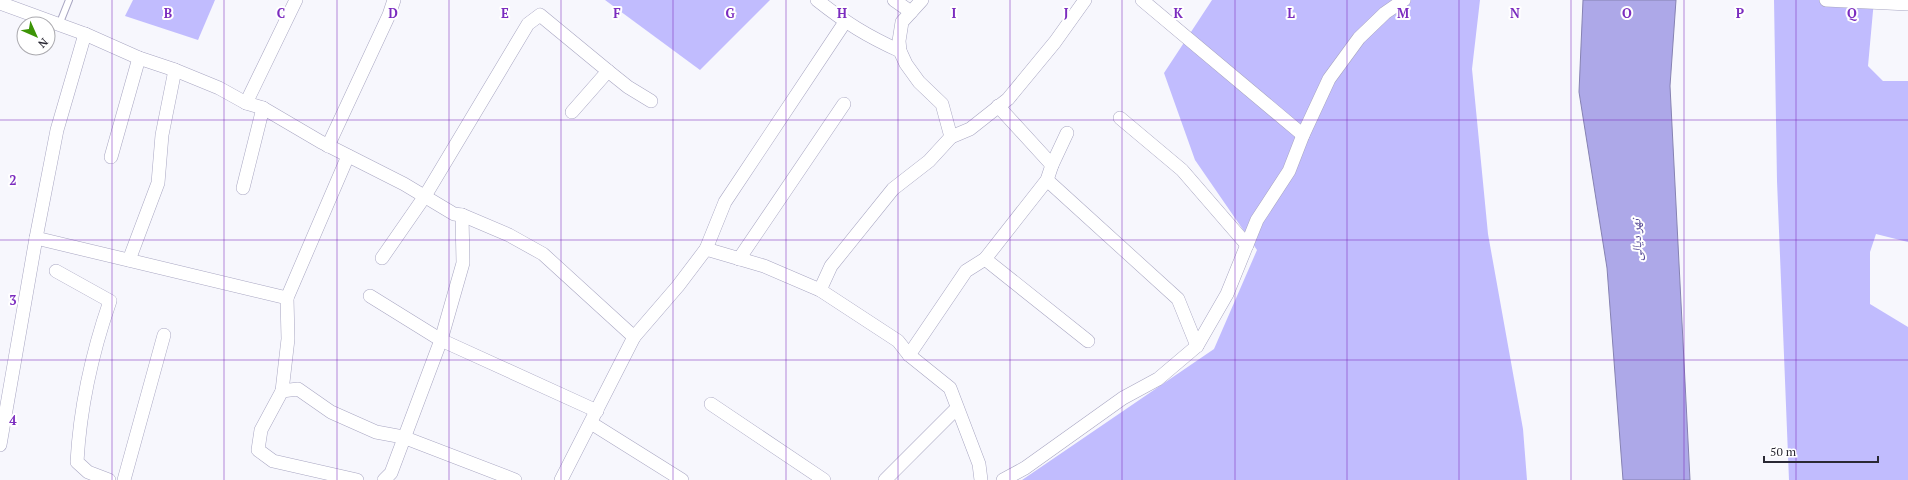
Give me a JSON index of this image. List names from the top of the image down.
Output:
{
  "water": ["نهر ديالى"],
  "scale_bar": "50 m",
  "north": "bottom right",
  "grid": {
    "columns": [
      "B",
      "C",
      "D",
      "E",
      "F",
      "G",
      "H",
      "I",
      "J",
      "K",
      "L",
      "M",
      "N",
      "O",
      "P",
      "Q"
    ],
    "rows": ["2", "3", "4"]
  }
}
